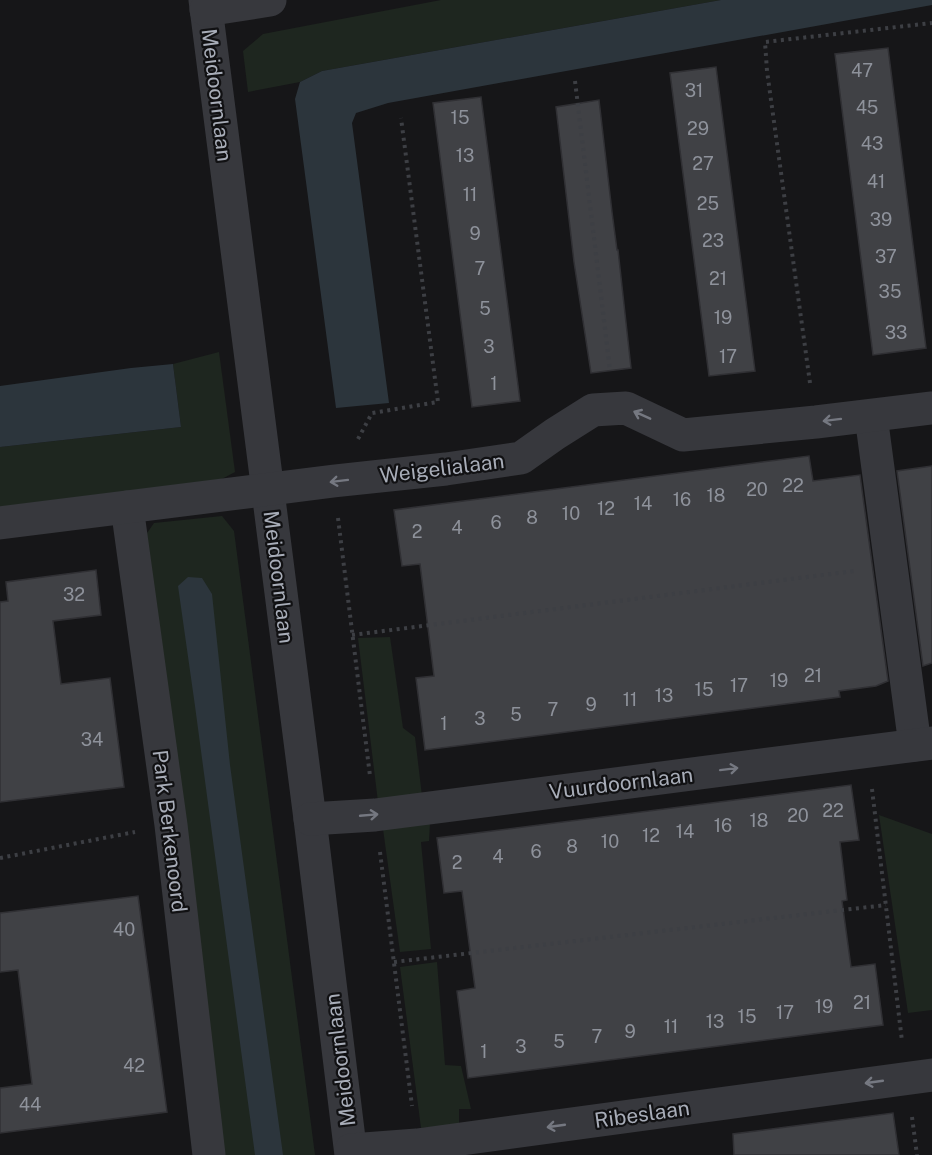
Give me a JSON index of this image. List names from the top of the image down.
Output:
{
  "streets": {
    "street": [
      "Meidoornlaan",
      "Weigelialaan",
      "Vuurdoornlaan",
      "Park Berkenoord",
      "Ribeslaan"
    ]
  },
  "crossings": [
    ["Meidoornlaan", "Weigelialaan"],
    ["Meidoornlaan", "Vuurdoornlaan"],
    ["Meidoornlaan", "Ribeslaan"]
  ],
  "one_way": ["Weigelialaan", "Vuurdoornlaan", "Ribeslaan"],
  "house_numbers": [
    "47",
    "31",
    "45",
    "15",
    "29",
    "43",
    "13",
    "27",
    "41",
    "11",
    "25",
    "39",
    "9",
    "23",
    "37",
    "7",
    "21",
    "35",
    "5",
    "19",
    "33",
    "3",
    "17",
    "1",
    "22",
    "20",
    "18",
    "16",
    "14",
    "12",
    "10",
    "8",
    "6",
    "4",
    "2",
    "32",
    "21",
    "19",
    "17",
    "15",
    "13",
    "11",
    "9",
    "7",
    "5",
    "3",
    "1",
    "34",
    "22",
    "20",
    "18",
    "16",
    "14",
    "12",
    "10",
    "8",
    "6",
    "4",
    "2",
    "40",
    "21",
    "19",
    "17",
    "15",
    "13",
    "11",
    "9",
    "7",
    "5",
    "3",
    "1",
    "42",
    "44"
  ]
}
